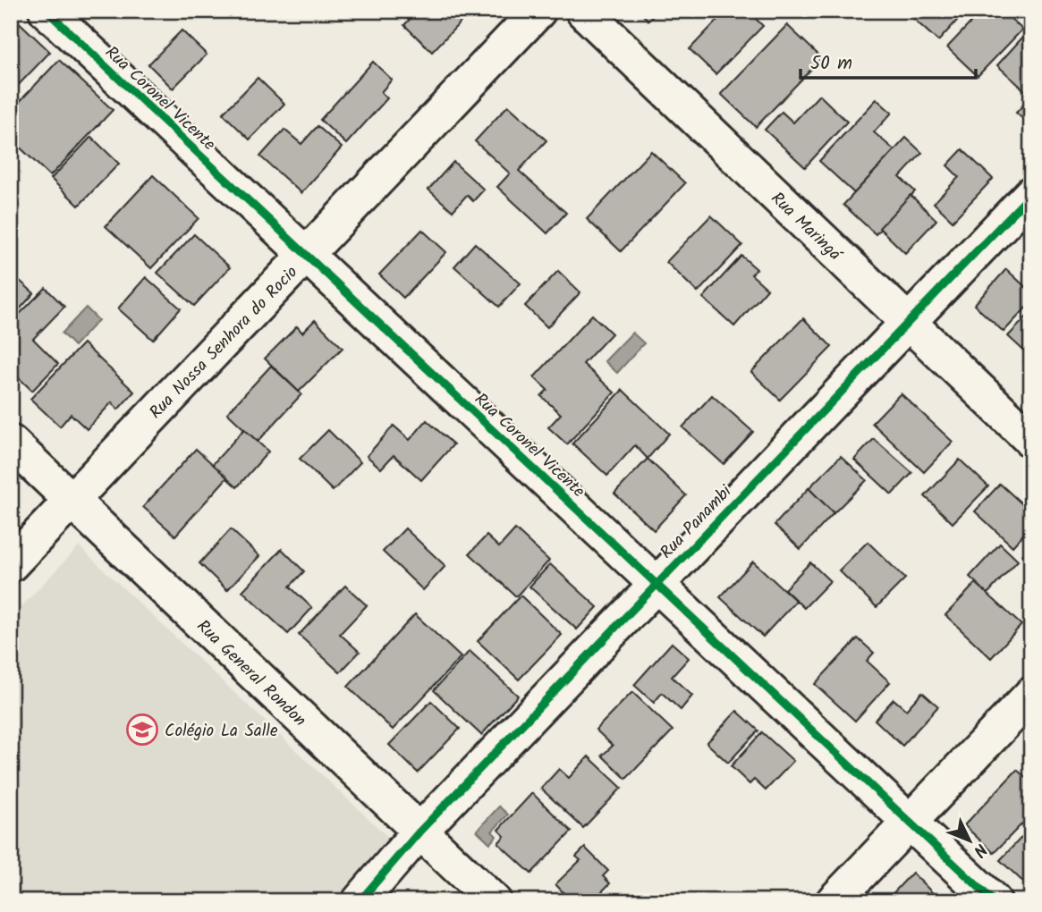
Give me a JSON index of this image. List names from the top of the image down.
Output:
{
  "streets": {
    "street": [
      "Rua Coronel Vicente",
      "Rua Maringá",
      "Rua Nossa Senhora do Rocio",
      "Rua Panambi",
      "Rua General Rondon"
    ]
  },
  "crossings": [
    ["Rua Coronel Vicente", "Rua Nossa Senhora do Rocio"],
    ["Rua Coronel Vicente", "Rua Panambi"],
    ["Rua Maringá", "Rua Panambi"],
    ["Rua Nossa Senhora do Rocio", "Rua General Rondon"],
    ["Rua Panambi", "Rua General Rondon"]
  ],
  "places": {
    "school or university": ["Colégio La Salle"]
  },
  "scale_bar": "50 m",
  "north": "bottom right"
}
